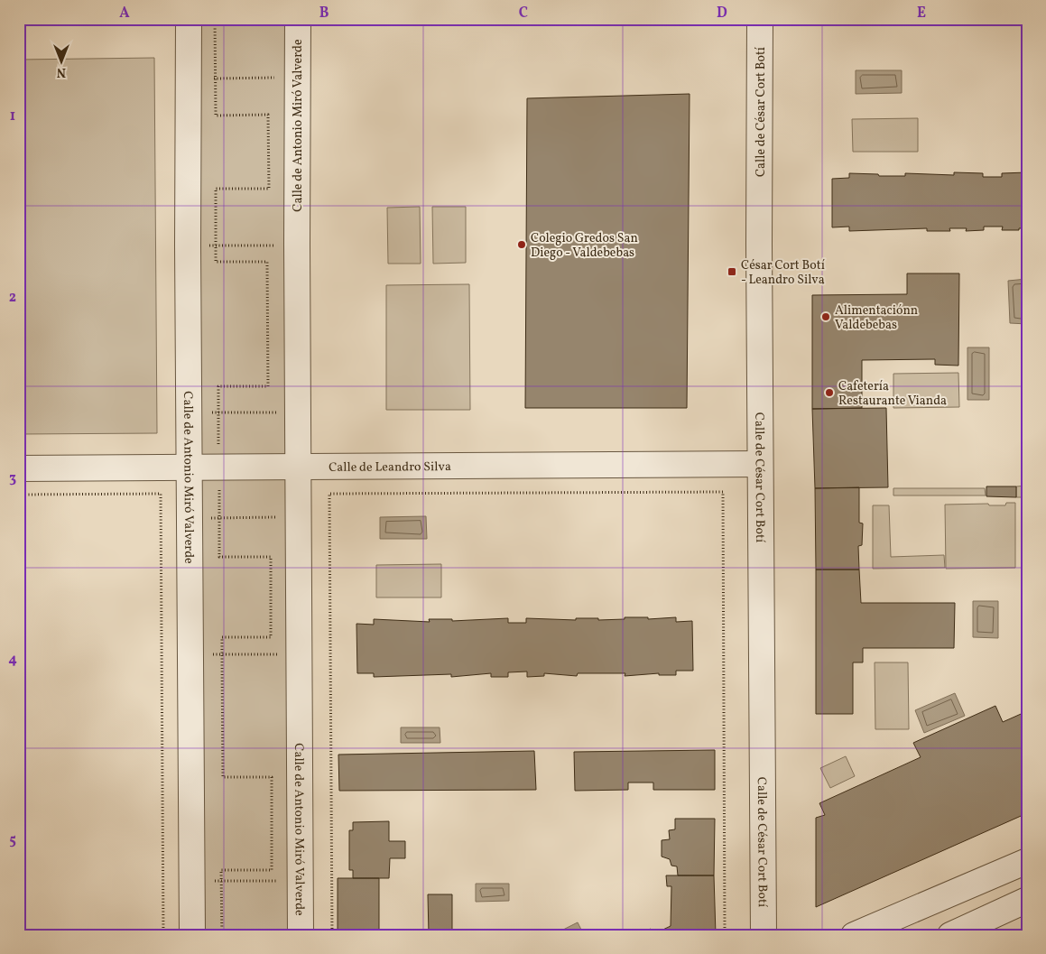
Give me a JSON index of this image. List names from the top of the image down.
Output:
{
  "streets": {
    "street": ["Calle de César Cort Botí", "Calle de Antonio Miró Valverde", "Calle de Leandro Silva"]
  },
  "crossings": [
    ["Calle de César Cort Botí", "Calle de Leandro Silva"],
    ["Calle de Antonio Miró Valverde", "Calle de Leandro Silva"]
  ],
  "places": {
    "other": ["Colegio Gredos San Diego - Valdebebas", "Alimentaciónn Valdebebas", "Cafetería Restaurante Vianda"],
    "transit": ["César Cort Botí - Leandro Silva"]
  },
  "north": "bottom",
  "grid": {
    "columns": [
      "A",
      "B",
      "C",
      "D",
      "E"
    ],
    "rows": [
      "1",
      "2",
      "3",
      "4",
      "5"
    ]
  }
}
